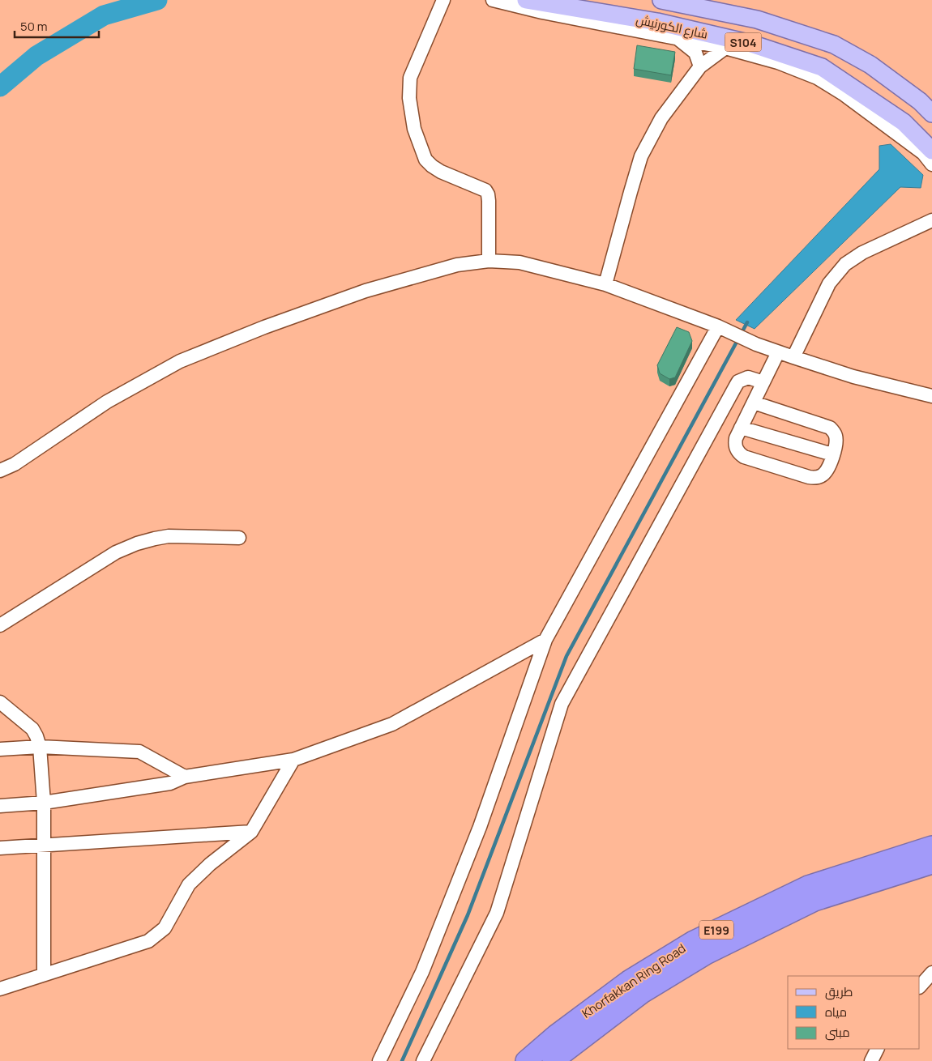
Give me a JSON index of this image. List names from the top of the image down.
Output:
{
  "streets": {
    "highway": ["E199", "Khorfakkan Ring Road"],
    "main road": ["شارع الكورنيش", "S104"]
  },
  "legend": ["طريق", "مياه", "مبنى"],
  "scale_bar": "50 m"
}
